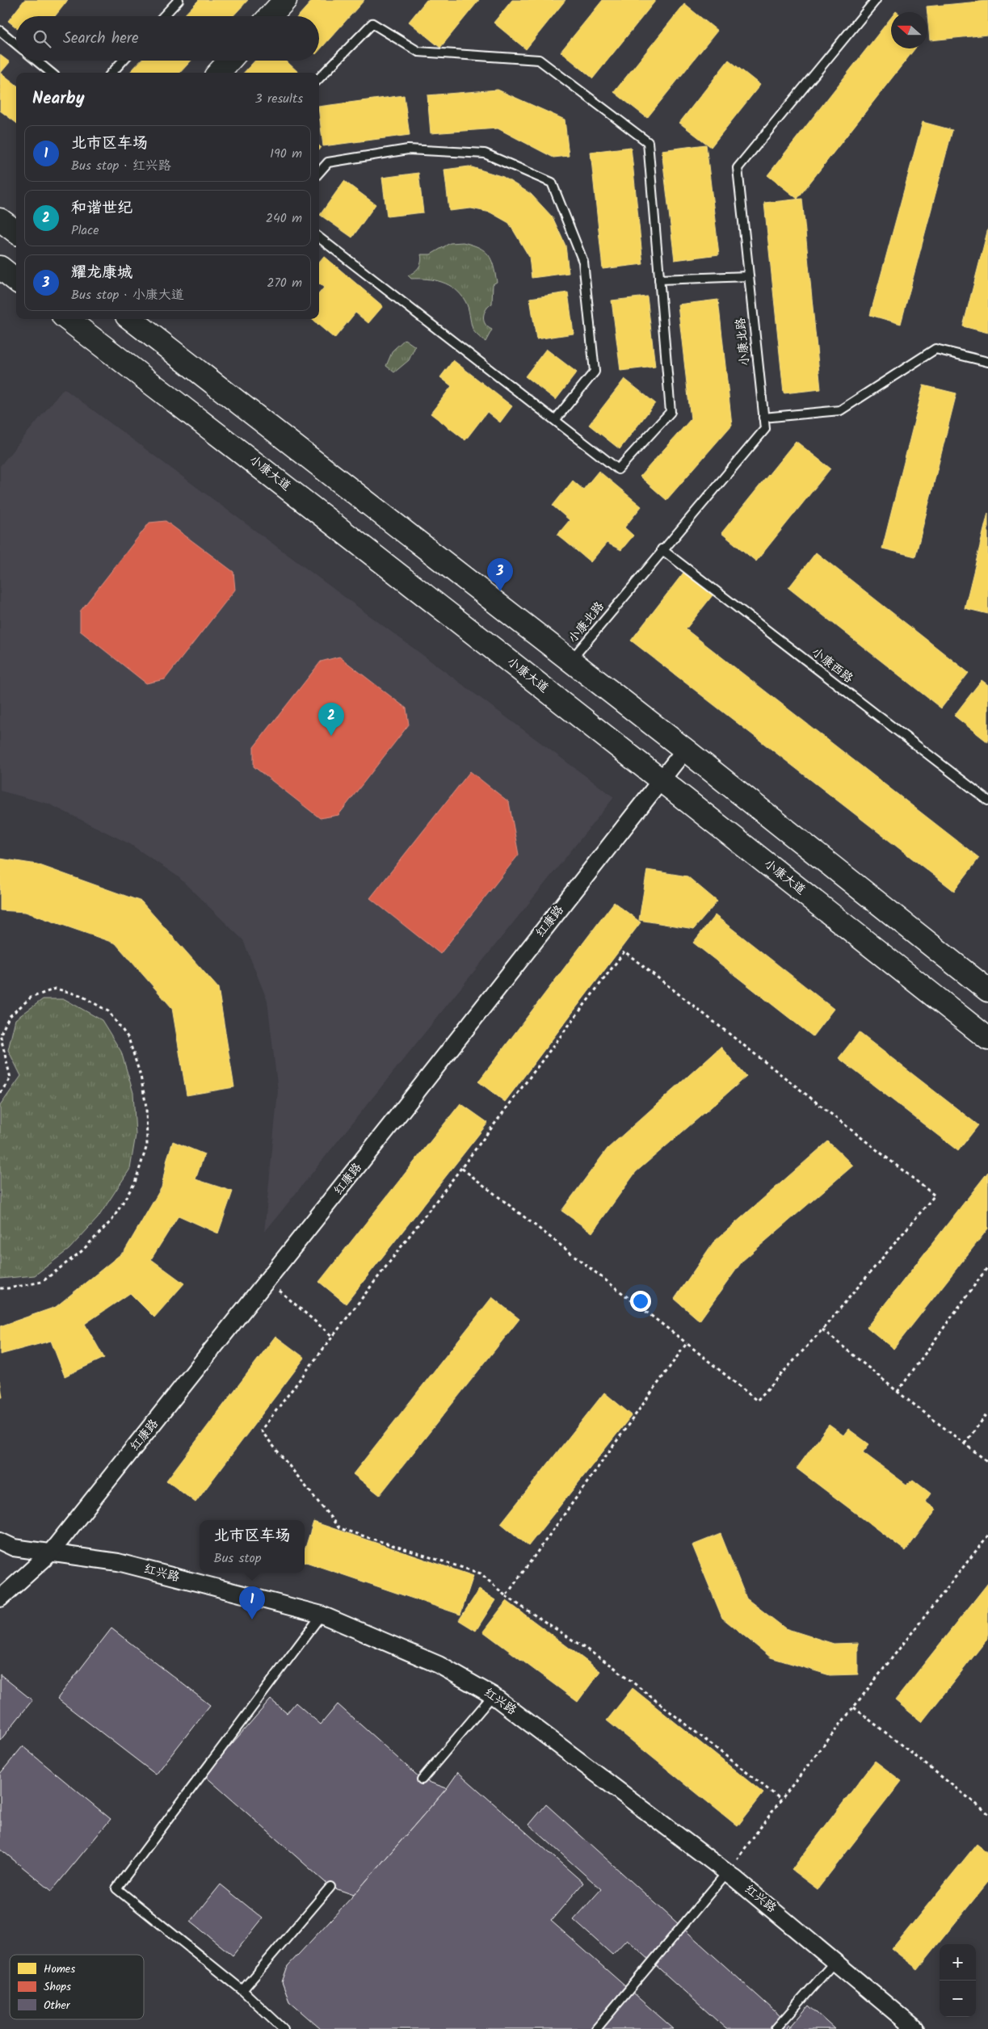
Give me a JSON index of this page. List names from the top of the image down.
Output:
{
  "streets": {
    "main road": ["小康大道"],
    "street": ["红康路", "红兴路"],
    "lane": ["小康北路", "小康西路"]
  },
  "crossings": [
    ["小康北路", "小康西路"],
    ["小康大道", "红康路"],
    ["红康路", "红兴路"]
  ],
  "legend": ["Homes", "Shops", "Other"],
  "north": "left",
  "page": {
    "search": "Search here",
    "heading": ["Nearby", "3 results"],
    "list": [
      {
        "mark": "1",
        "name": "北市区车场",
        "note": "Bus stop · 红兴路",
        "value": "190 m"
      },
      {
        "mark": "2",
        "name": "和谐世纪",
        "note": "Place",
        "value": "240 m"
      },
      {
        "mark": "3",
        "name": "耀龙康城",
        "note": "Bus stop · 小康大道",
        "value": "270 m"
      }
    ],
    "pins": ["3", "2", "1"],
    "popup": ["北市区车场", "Bus stop"],
    "map_buttons": ["+", "−"]
  }
}
